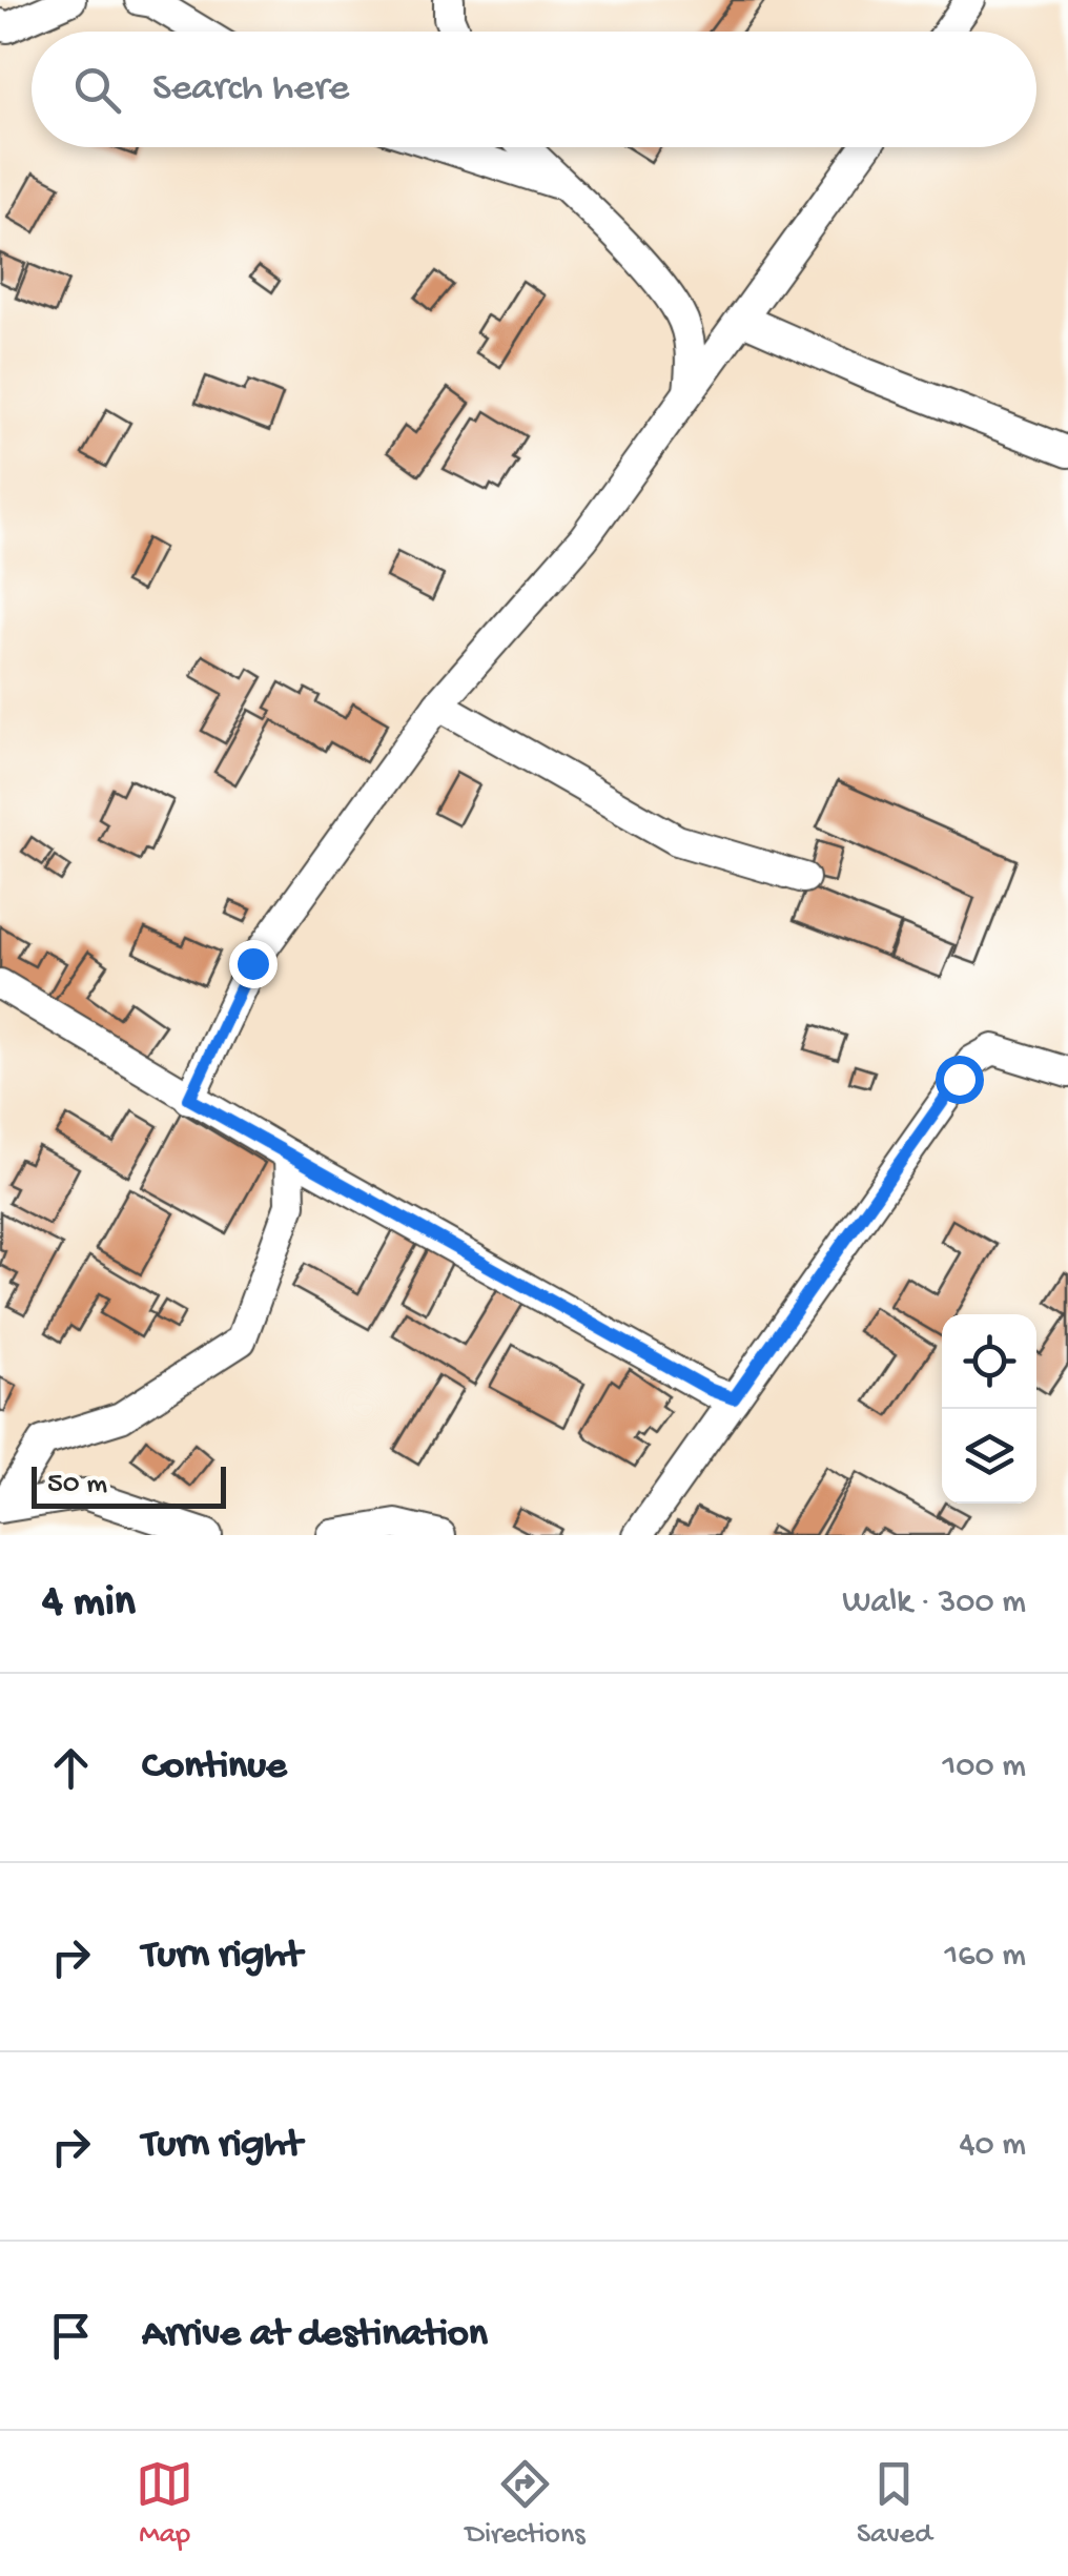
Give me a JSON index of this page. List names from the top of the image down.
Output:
{
  "scale_bar": "50 m",
  "page": {
    "search": "Search here",
    "scale": "50 m",
    "heading": ["4 min", "Walk · 300 m"],
    "list": [
      ["Continue", "100 m"],
      ["Turn right", "160 m"],
      ["Turn right", "40 m"],
      "Arrive at destination"
    ],
    "nav": ["Map", "Directions", "Saved"]
  }
}
